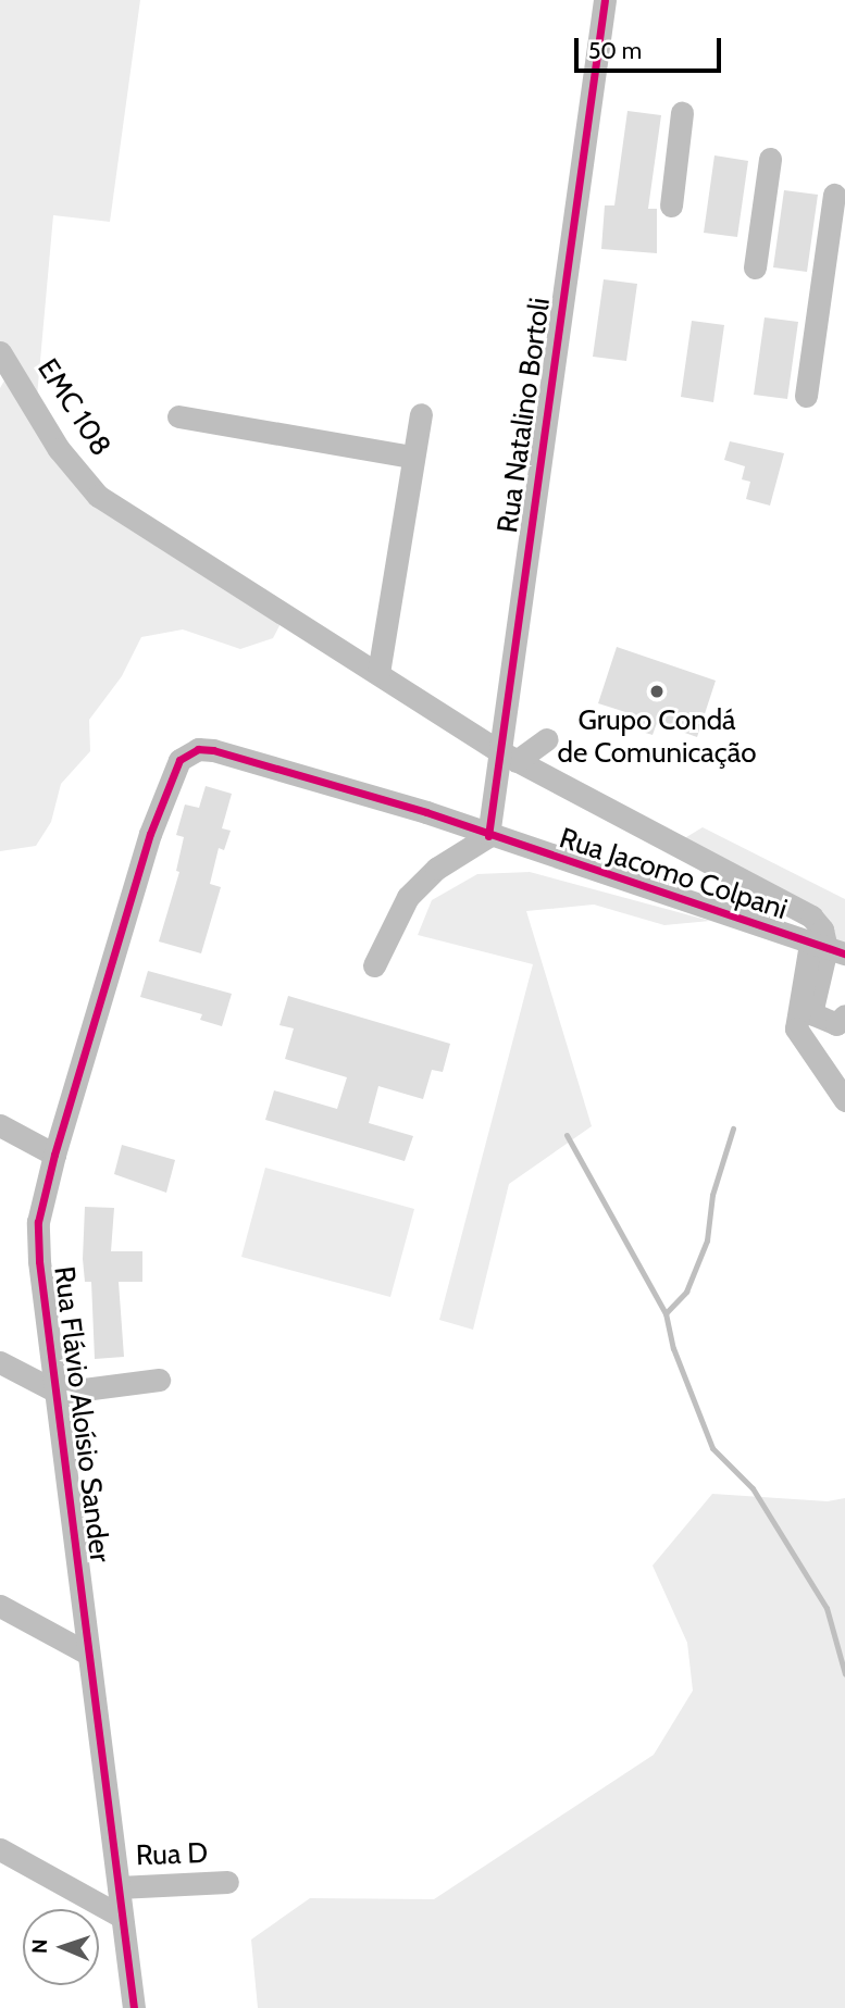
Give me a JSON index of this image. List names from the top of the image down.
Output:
{
  "streets": {
    "street": [
      "EMC 108",
      "Rua Natalino Bortoli",
      "Rua Jacomo Colpani",
      "Rua Flávio Aloísio Sander",
      "Rua D"
    ]
  },
  "crossings": [
    ["EMC 108", "Rua Natalino Bortoli"],
    ["EMC 108", "Rua Jacomo Colpani"],
    ["Rua Natalino Bortoli", "Rua Jacomo Colpani"],
    ["Rua Natalino Bortoli", "Rua Flávio Aloísio Sander"],
    ["Rua Jacomo Colpani", "Rua Flávio Aloísio Sander"],
    ["Rua Flávio Aloísio Sander", "Rua D"]
  ],
  "places": ["Grupo Condá de Comunicação"],
  "scale_bar": "50 m",
  "north": "left"
}
